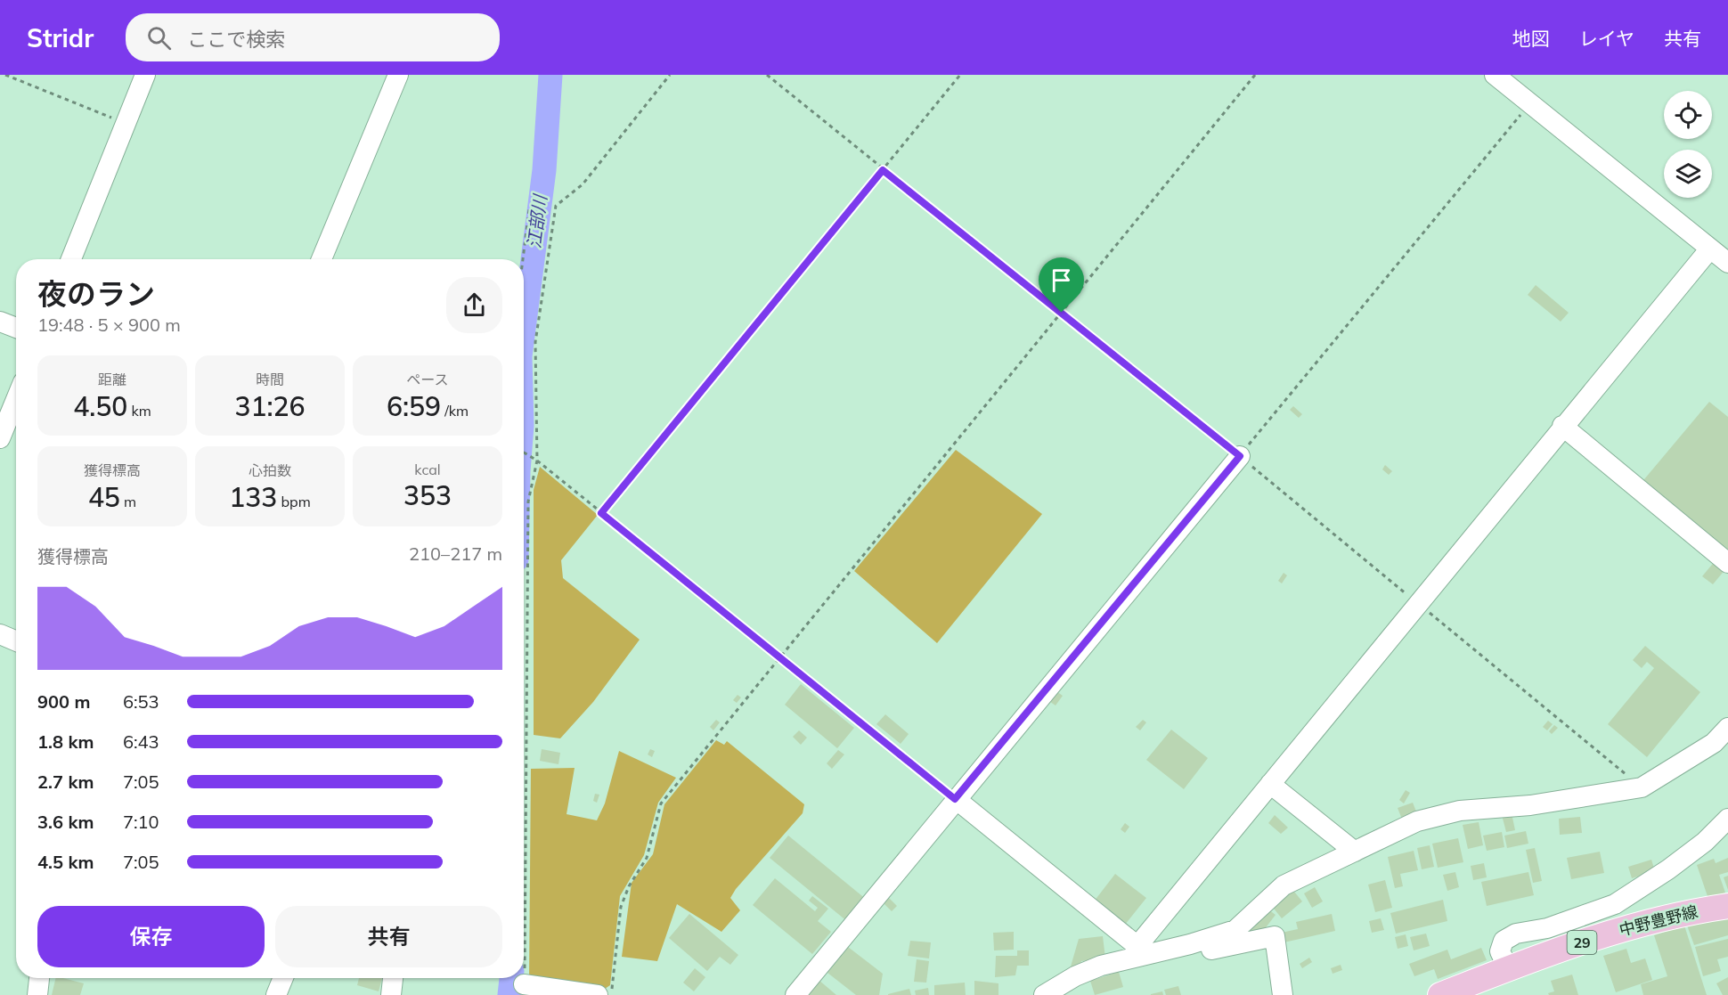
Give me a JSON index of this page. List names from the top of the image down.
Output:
{
  "streets": {
    "main road": ["中野豊野線", "29"]
  },
  "water": ["江部川"],
  "page": {
    "header": "Stridr",
    "search": "ここで検索",
    "nav": ["地図", "レイヤ", "共有"],
    "heading": ["夜のラン", "19:48 · 5 × 900 m"],
    "stats": [
      ["距離", "4.50 km"],
      ["時間", "31:26"],
      ["ペース", "6:59 /km"],
      ["獲得標高", "45 m"],
      ["心拍数", "133 bpm"],
      ["kcal", "353"]
    ],
    "chart": ["獲得標高", "210–217 m"],
    "list": [
      {
        "name": "900 m",
        "note": "6:53"
      },
      {
        "name": "1.8 km",
        "note": "6:43"
      },
      {
        "name": "2.7 km",
        "note": "7:05"
      },
      {
        "name": "3.6 km",
        "note": "7:10"
      },
      {
        "name": "4.5 km",
        "note": "7:05"
      }
    ],
    "buttons": ["保存", "共有"]
  }
}
